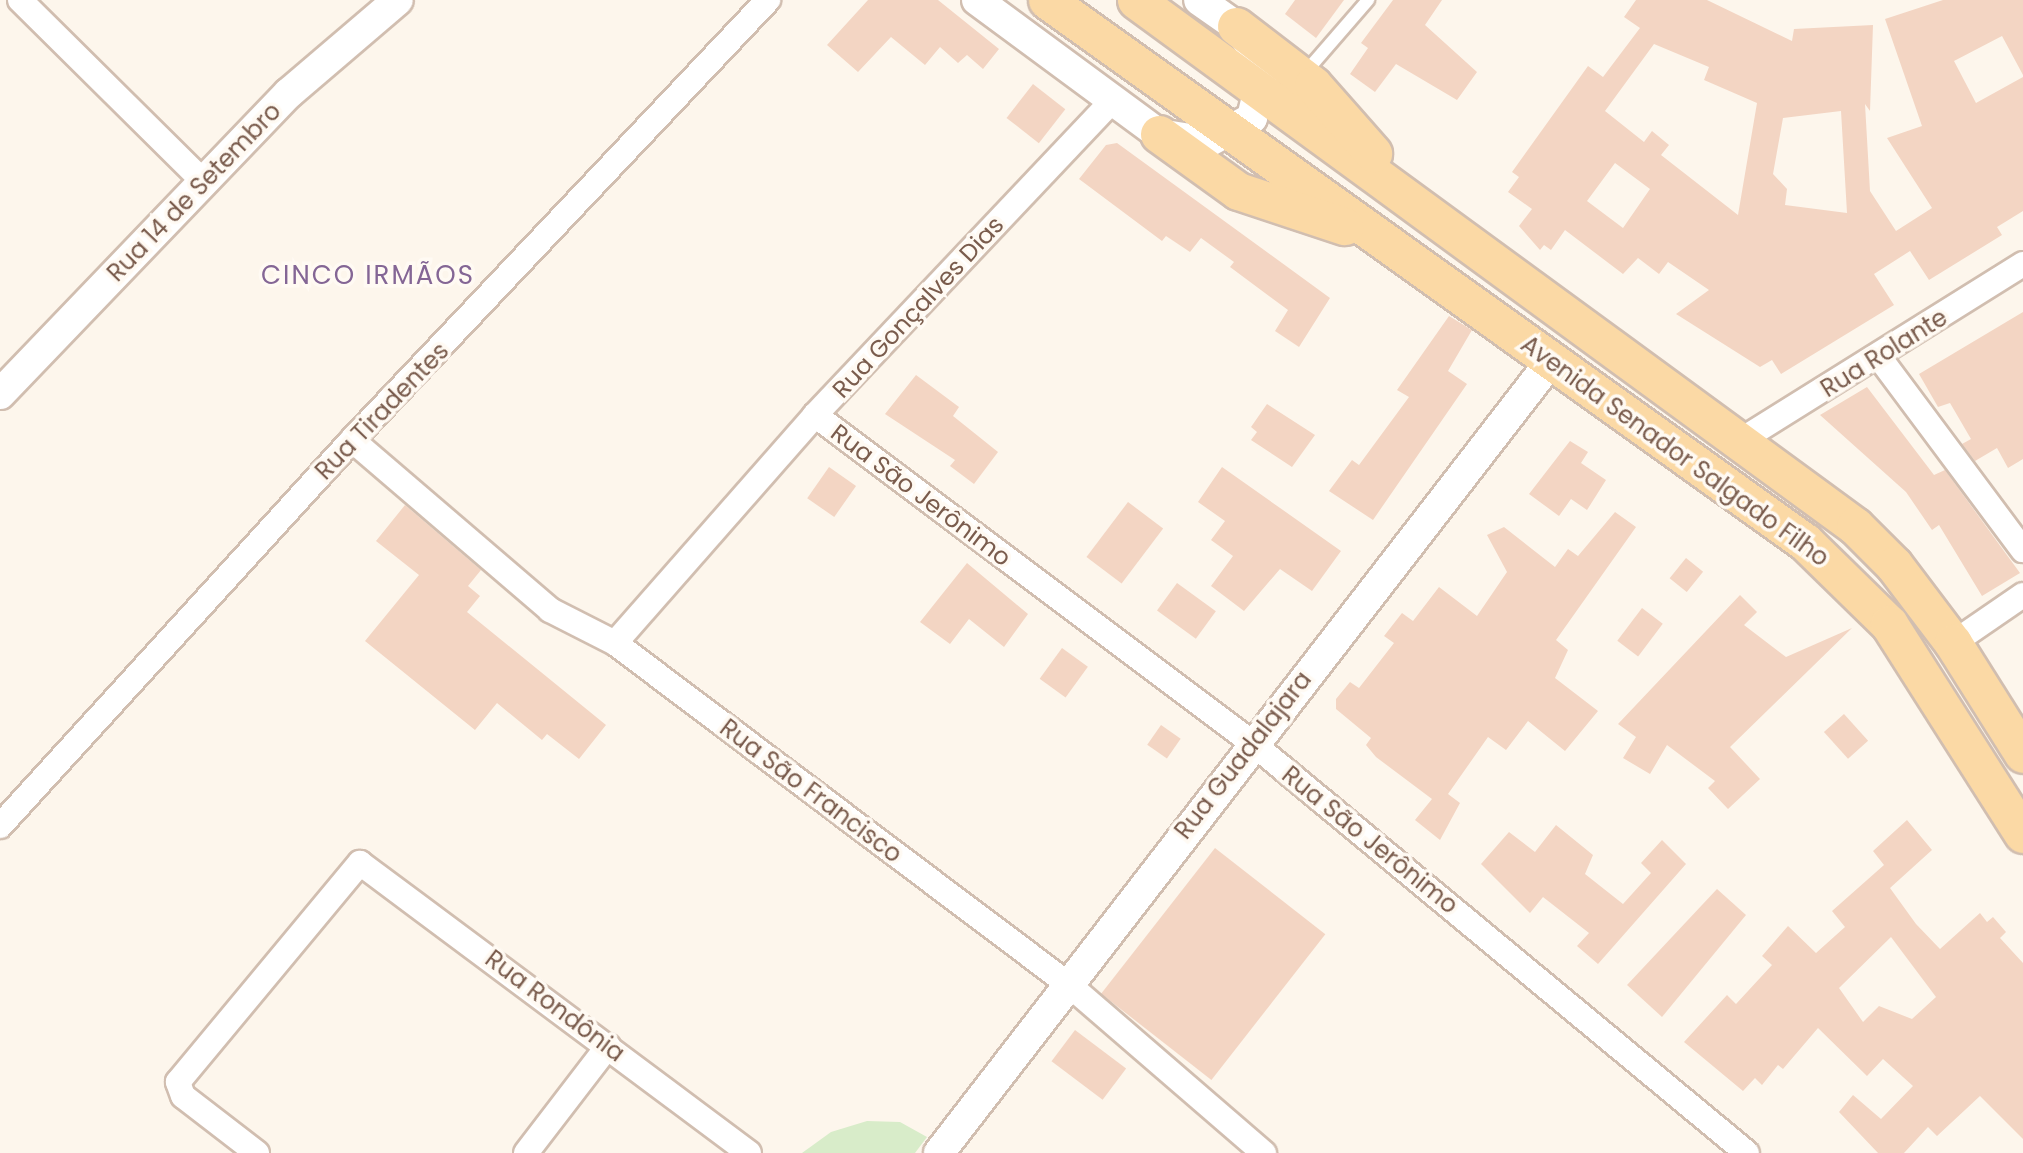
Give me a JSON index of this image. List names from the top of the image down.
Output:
{
  "streets": {
    "main road": ["Avenida Senador Salgado Filho"],
    "street": [
      "Rua 14 de Setembro",
      "Rua Gonçalves Dias",
      "Rua Rolante",
      "Rua Tiradentes",
      "Rua São Jerônimo",
      "Rua Guadalajara",
      "Rua São Francisco",
      "Rua Rondônia"
    ]
  },
  "crossings": [
    ["Rua Gonçalves Dias", "Avenida Senador Salgado Filho"],
    ["Rua Gonçalves Dias", "Rua São Jerônimo"],
    ["Rua Gonçalves Dias", "Rua São Francisco"],
    ["Rua Rolante", "Avenida Senador Salgado Filho"],
    ["Rua Tiradentes", "Rua São Francisco"],
    ["Avenida Senador Salgado Filho", "Rua Guadalajara"],
    ["Rua São Jerônimo", "Rua Guadalajara"],
    ["Rua Guadalajara", "Rua São Francisco"]
  ],
  "districts": ["CINCO IRMÃOS"]
}
